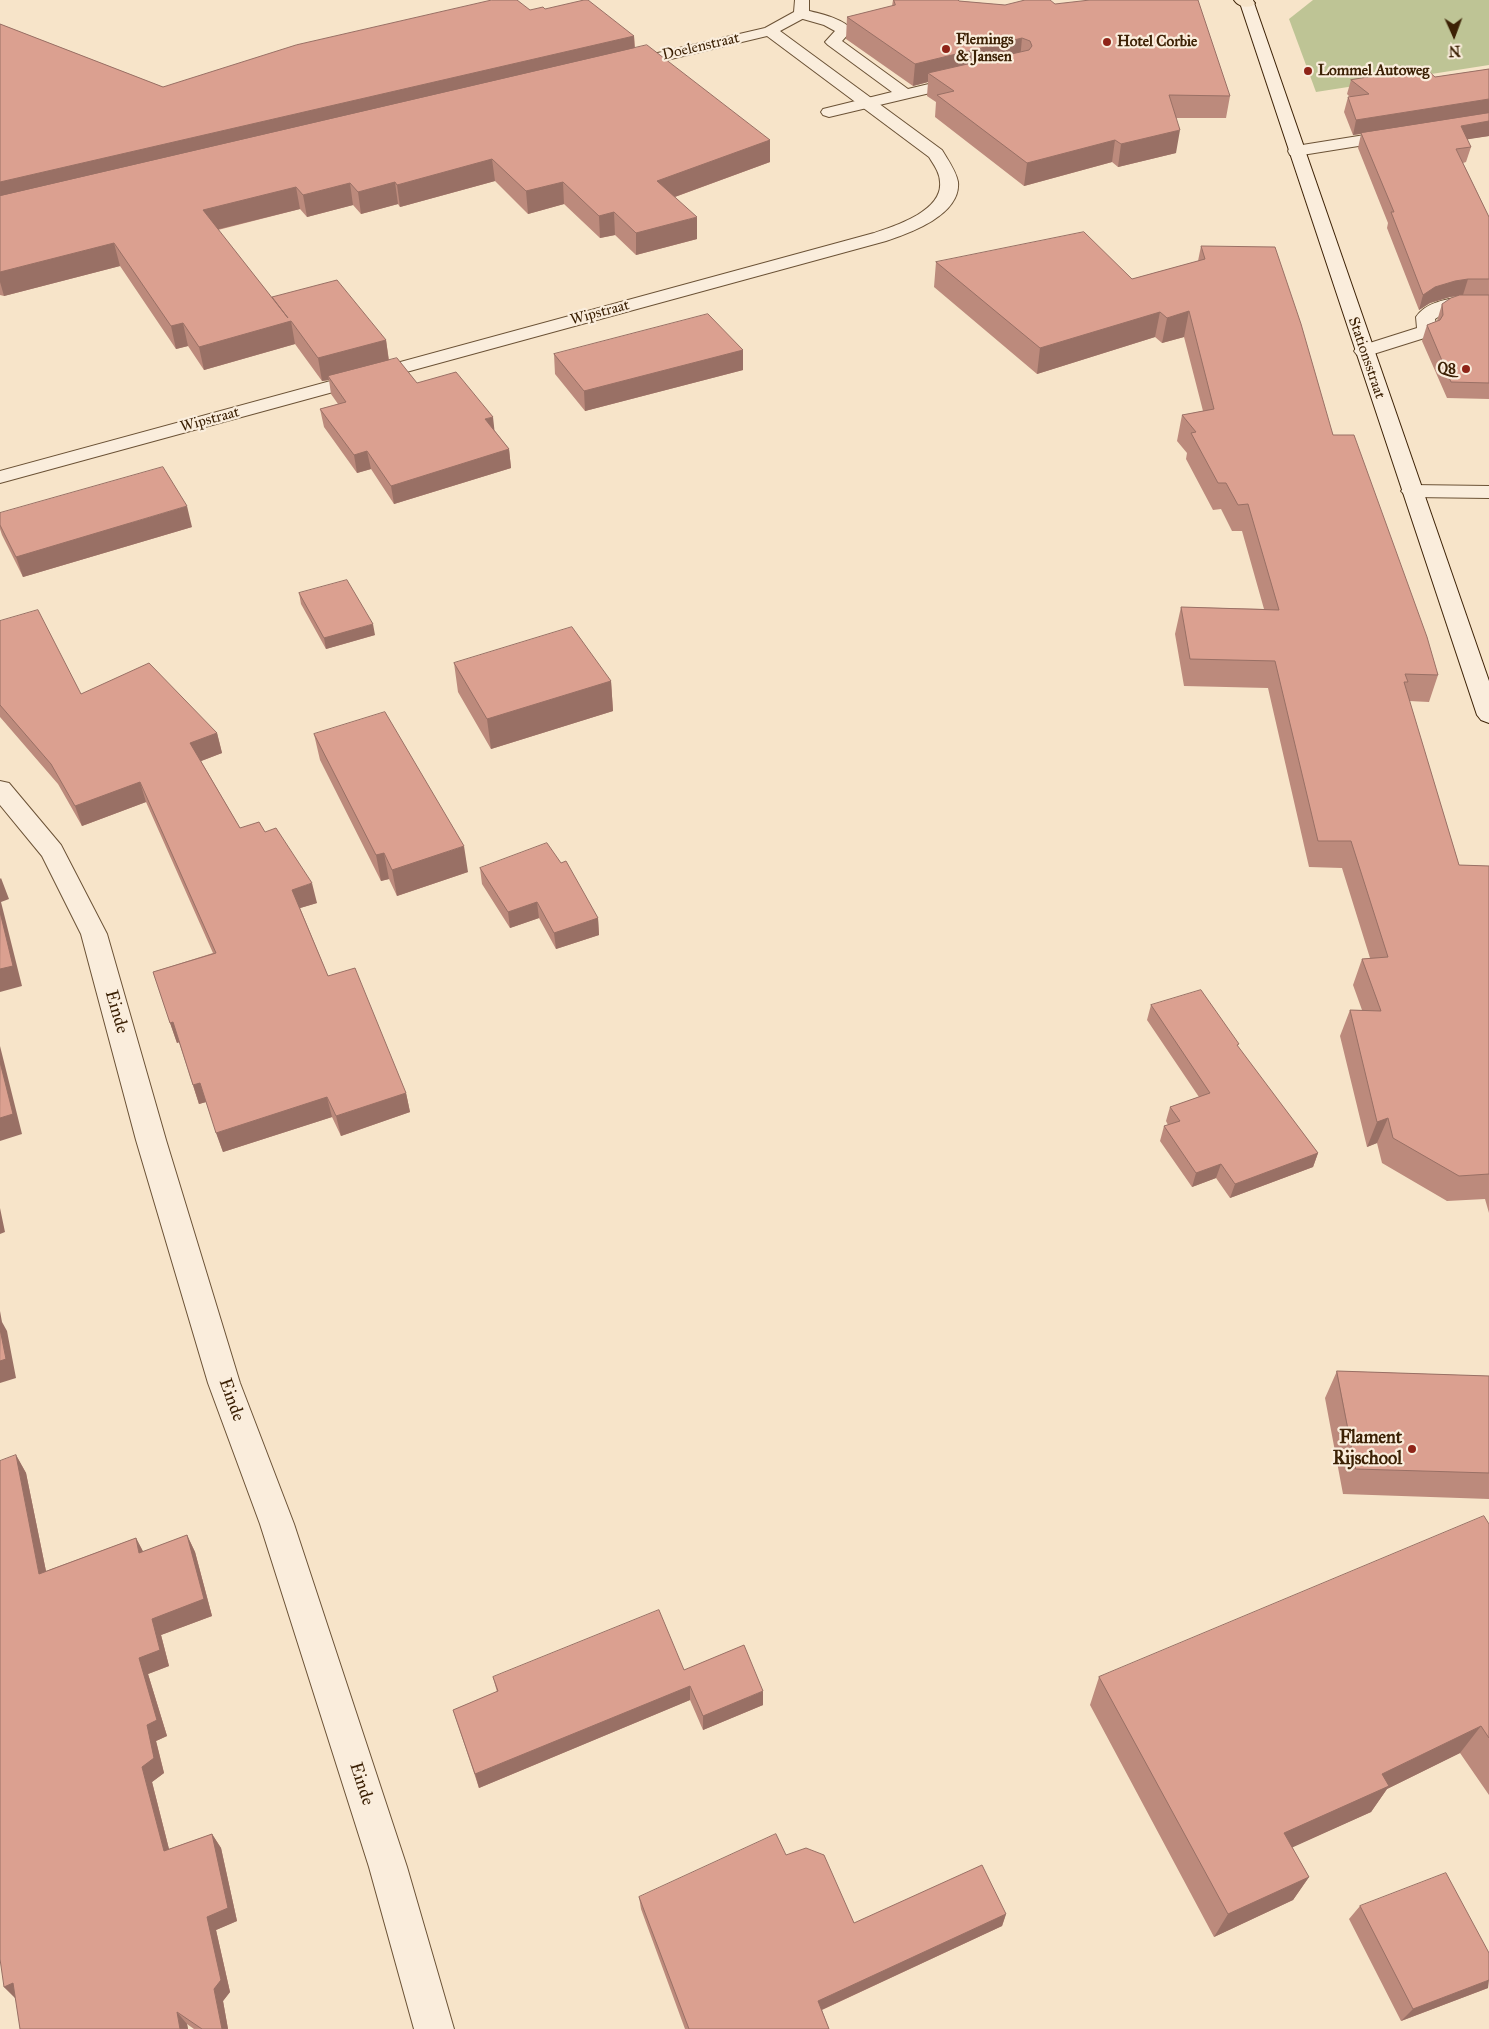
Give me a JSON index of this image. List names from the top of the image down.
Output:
{
  "streets": {
    "street": [
      "Doelenstraat",
      "Wipstraat",
      "Stationsstraat",
      "Einde"
    ]
  },
  "crossings": [
    ["Doelenstraat", "Wipstraat"]
  ],
  "places": [
    "Hotel Corbie",
    "Flemings & Jansen",
    "Lommel Autoweg",
    "Q8",
    "Flament Rijschool"
  ],
  "north": "bottom"
}
